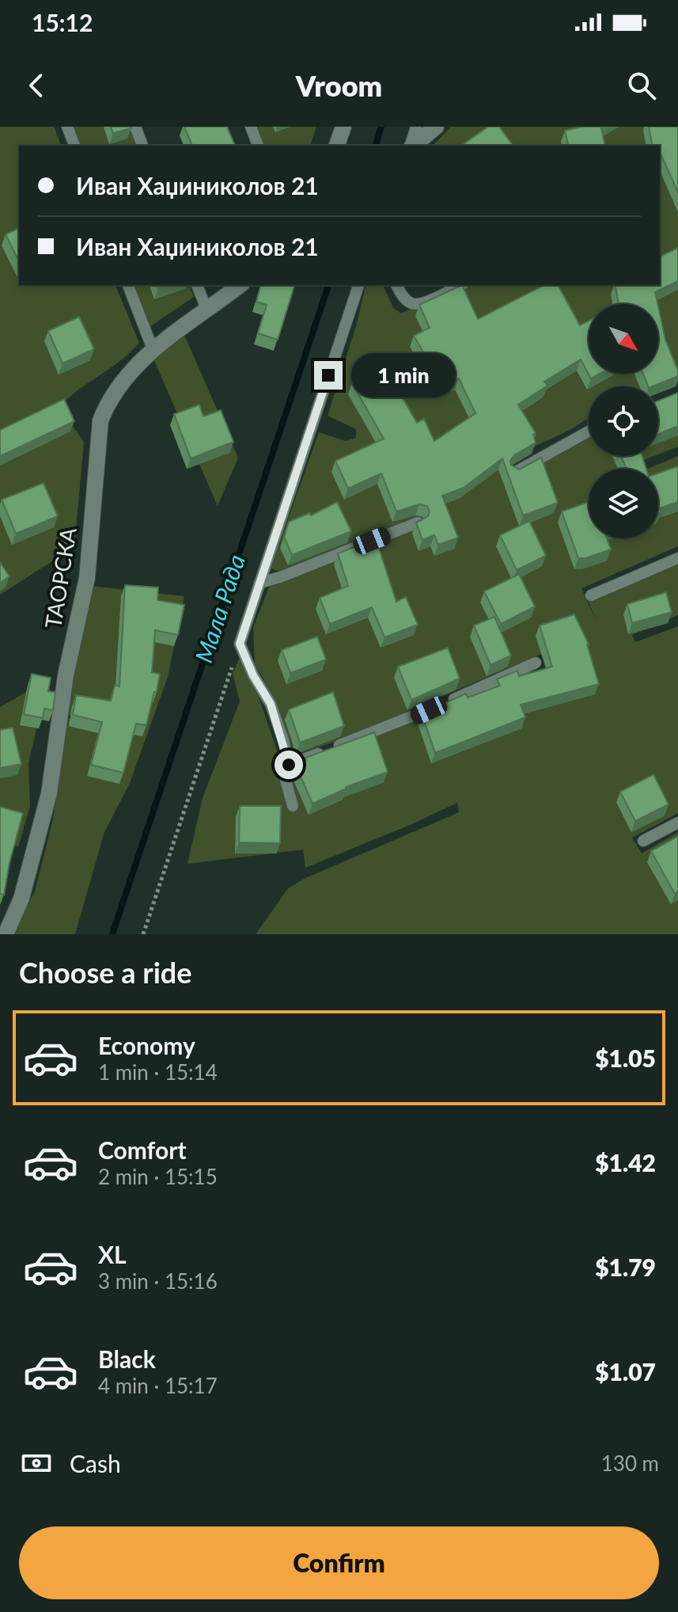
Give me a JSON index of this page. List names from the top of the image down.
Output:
{
  "streets": {
    "street": ["ТАОРСКА"]
  },
  "water": ["Мала Рада"],
  "north": "bottom right",
  "page": {
    "status": "15:12",
    "header": "Vroom",
    "banner": ["Иван Хаџиниколов 21", "Иван Хаџиниколов 21"],
    "bubble": "1 min",
    "heading": "Choose a ride",
    "list": [
      {
        "name": "Economy",
        "note": "1 min · 15:14",
        "value": "$1.05"
      },
      {
        "name": "Comfort",
        "note": "2 min · 15:15",
        "value": "$1.42"
      },
      {
        "name": "XL",
        "note": "3 min · 15:16",
        "value": "$1.79"
      },
      {
        "name": "Black",
        "note": "4 min · 15:17",
        "value": "$1.07"
      }
    ],
    "pay": ["Cash", "130 m"],
    "buttons": "Confirm"
  }
}
